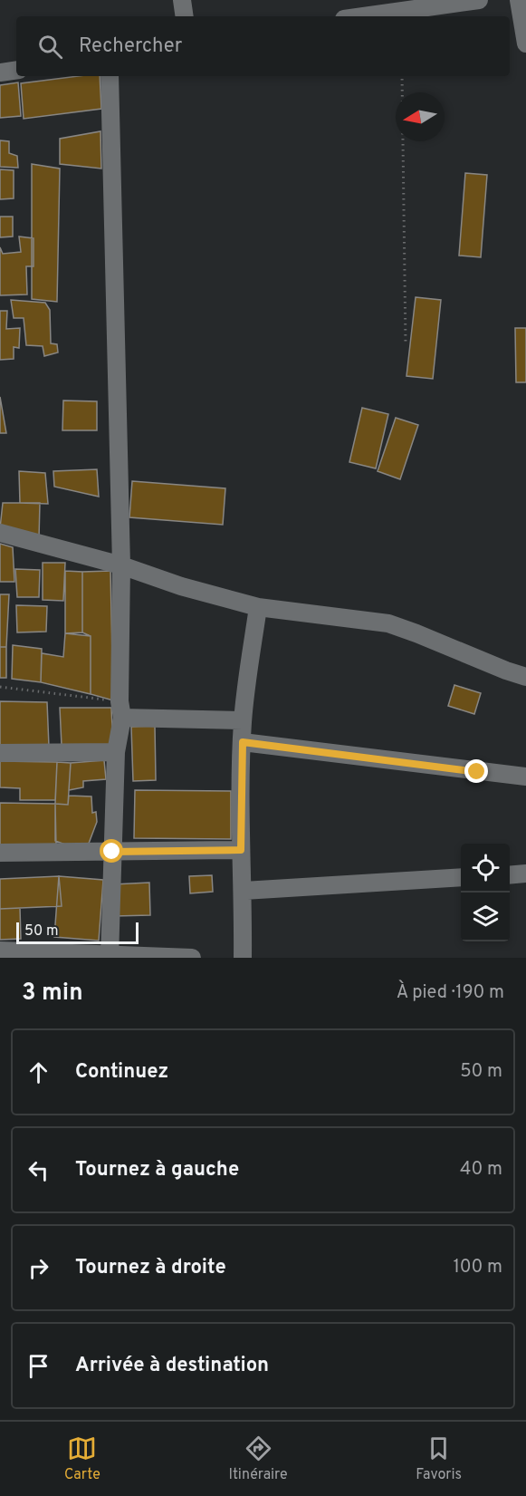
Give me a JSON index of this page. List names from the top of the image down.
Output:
{
  "scale_bar": "50 m",
  "north": "left",
  "page": {
    "search": "Rechercher",
    "scale": "50 m",
    "heading": ["3 min", "À pied · 190 m"],
    "list": [
      ["Continuez", "50 m"],
      ["Tournez à gauche", "40 m"],
      ["Tournez à droite", "100 m"],
      "Arrivée à destination"
    ],
    "nav": ["Carte", "Itinéraire", "Favoris"]
  }
}
